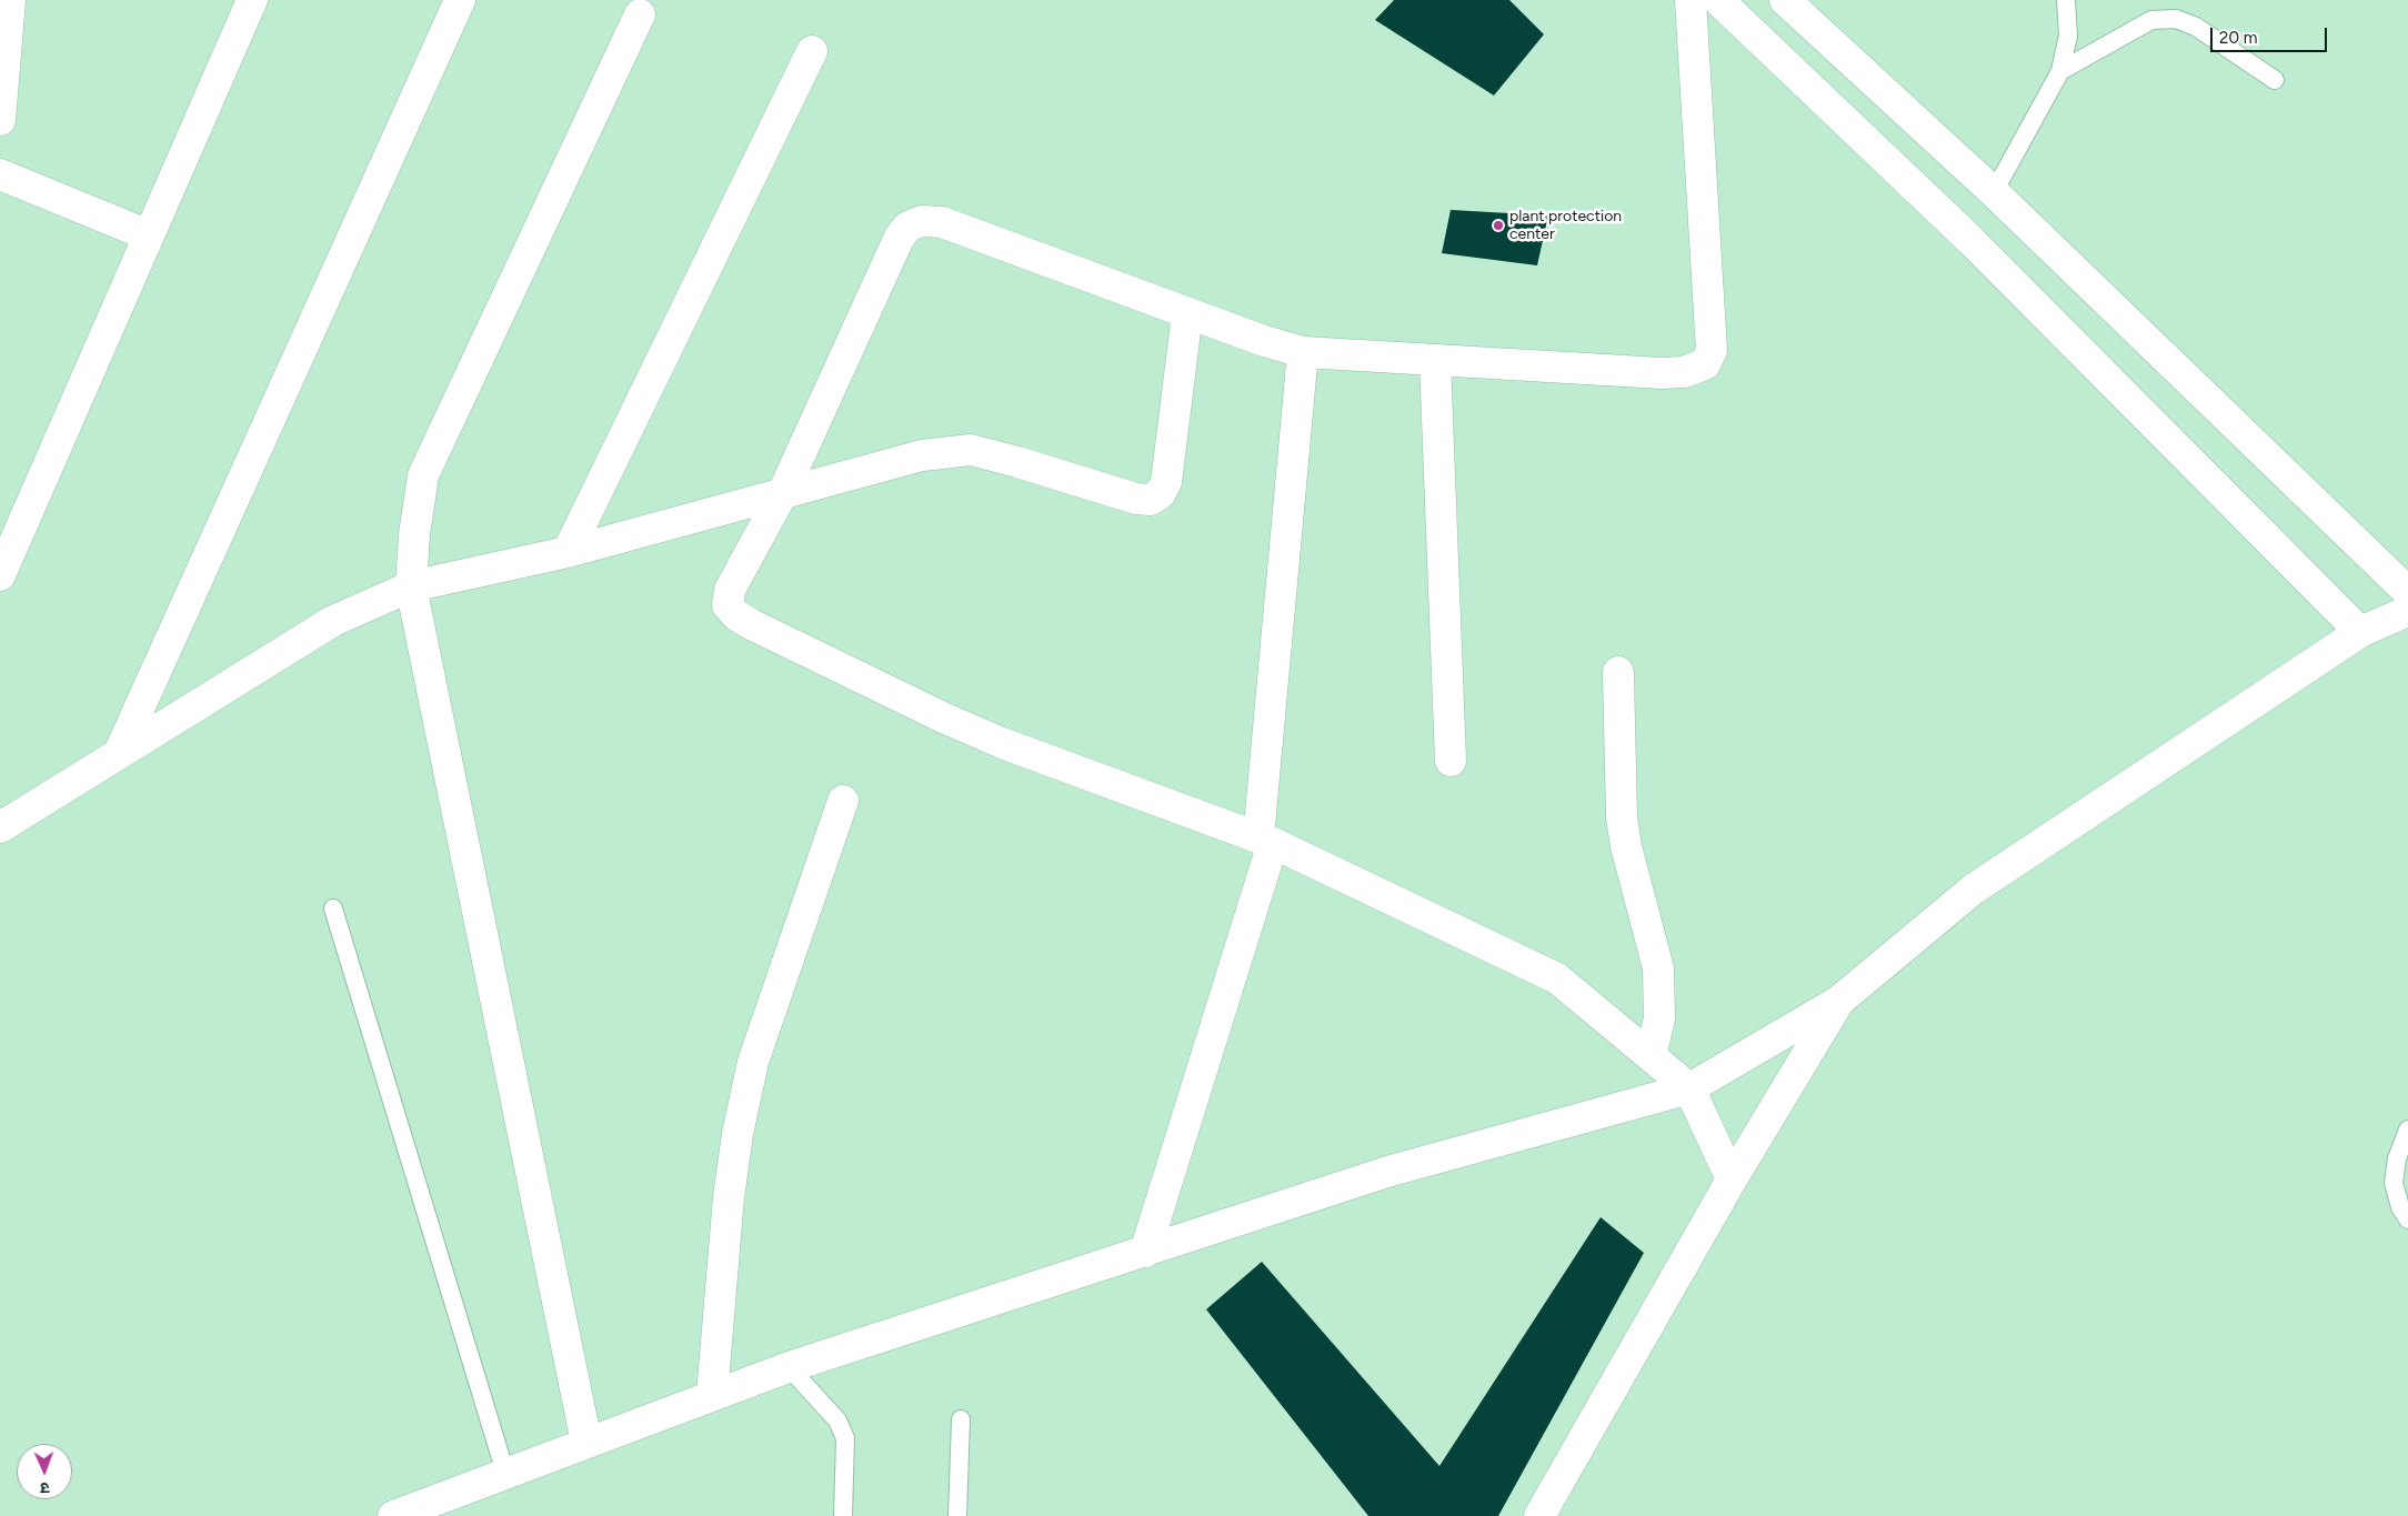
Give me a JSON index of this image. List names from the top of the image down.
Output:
{
  "places": ["plant protection center"],
  "scale_bar": "20 m",
  "north": "bottom"
}
